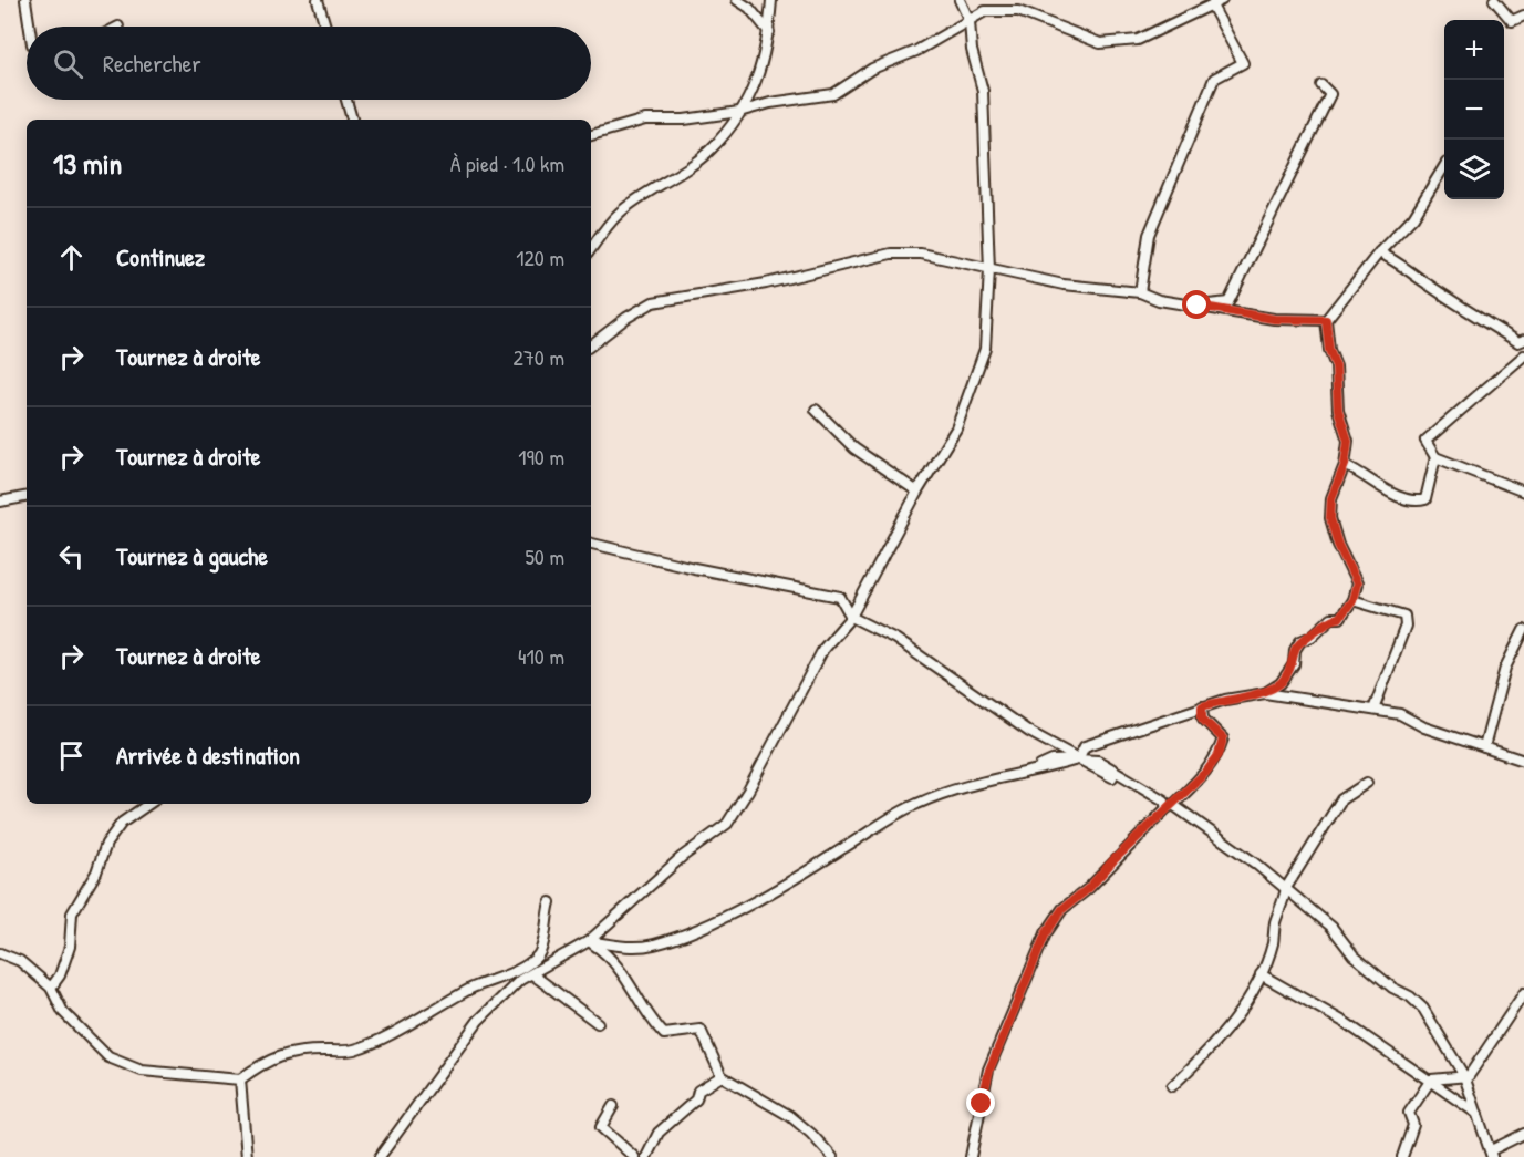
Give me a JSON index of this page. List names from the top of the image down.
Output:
{
  "page": {
    "map_buttons": ["+", "−"],
    "search": "Rechercher",
    "heading": ["13 min", "À pied · 1.0 km"],
    "list": [
      ["Continuez", "120 m"],
      ["Tournez à droite", "270 m"],
      ["Tournez à droite", "190 m"],
      ["Tournez à gauche", "50 m"],
      ["Tournez à droite", "410 m"],
      "Arrivée à destination"
    ]
  }
}
